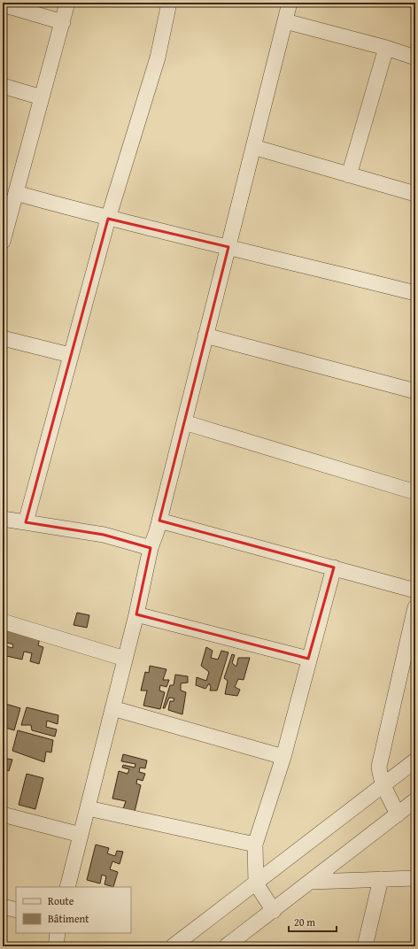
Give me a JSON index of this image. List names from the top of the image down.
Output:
{
  "legend": ["Route", "Bâtiment"],
  "scale_bar": "20 m"
}
